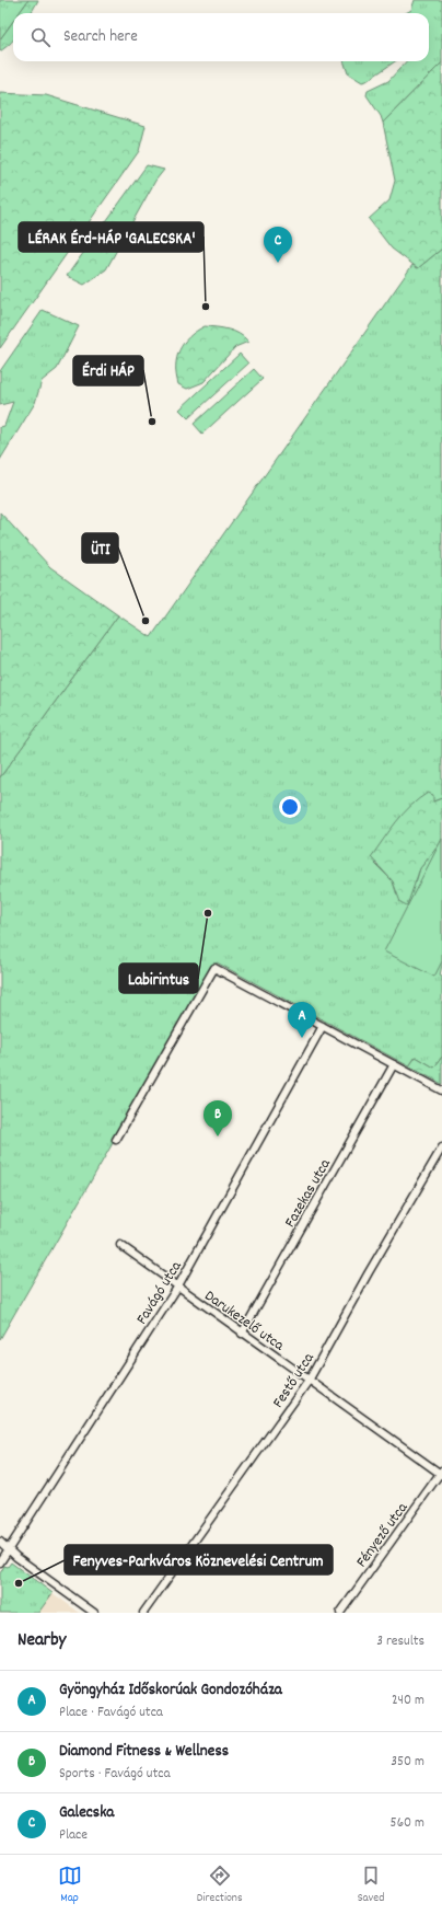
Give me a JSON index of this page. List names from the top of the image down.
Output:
{
  "streets": {
    "street": [
      "Fazekas utca",
      "Favágó utca",
      "Darukezelő utca",
      "Festő utca",
      "Fényező utca"
    ]
  },
  "crossings": [
    ["Fazekas utca", "Darukezelő utca"],
    ["Favágó utca", "Darukezelő utca"],
    ["Darukezelő utca", "Festő utca"],
    ["Darukezelő utca", "Fényező utca"]
  ],
  "places": [
    "LÉRAK Érd-HÁP 'GALECSKA'",
    "Érdi HÁP",
    "ÜTI",
    "Labirintus",
    "Fenyves-Parkváros Köznevelési Centrum"
  ],
  "page": {
    "search": "Search here",
    "pins": ["C", "A", "B"],
    "heading": ["Nearby", "3 results"],
    "list": [
      {
        "mark": "A",
        "name": "Gyöngyház Időskorúak Gondozóháza",
        "note": "Place · Favágó utca",
        "value": "240 m"
      },
      {
        "mark": "B",
        "name": "Diamond Fitness & Wellness",
        "note": "Sports · Favágó utca",
        "value": "350 m"
      },
      {
        "mark": "C",
        "name": "Galecska",
        "note": "Place",
        "value": "560 m"
      }
    ],
    "nav": ["Map", "Directions", "Saved"]
  }
}
